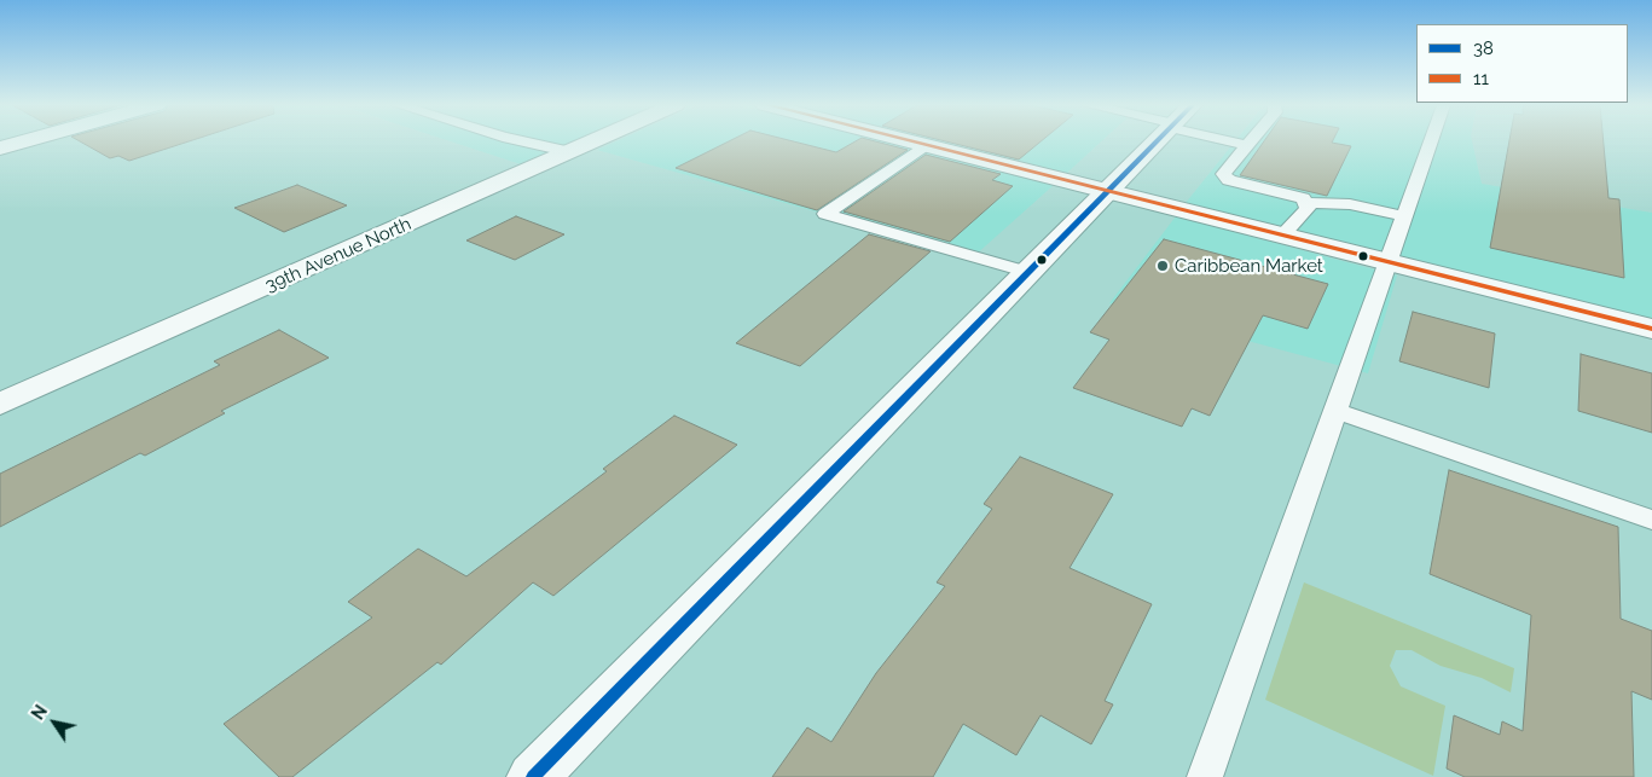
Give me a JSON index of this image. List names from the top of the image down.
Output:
{
  "streets": {
    "street": ["39th Avenue North"]
  },
  "places": ["Caribbean Market"],
  "lines": ["transit line 38", "transit line 11"],
  "legend": ["38", "11"],
  "north": "top left"
}
